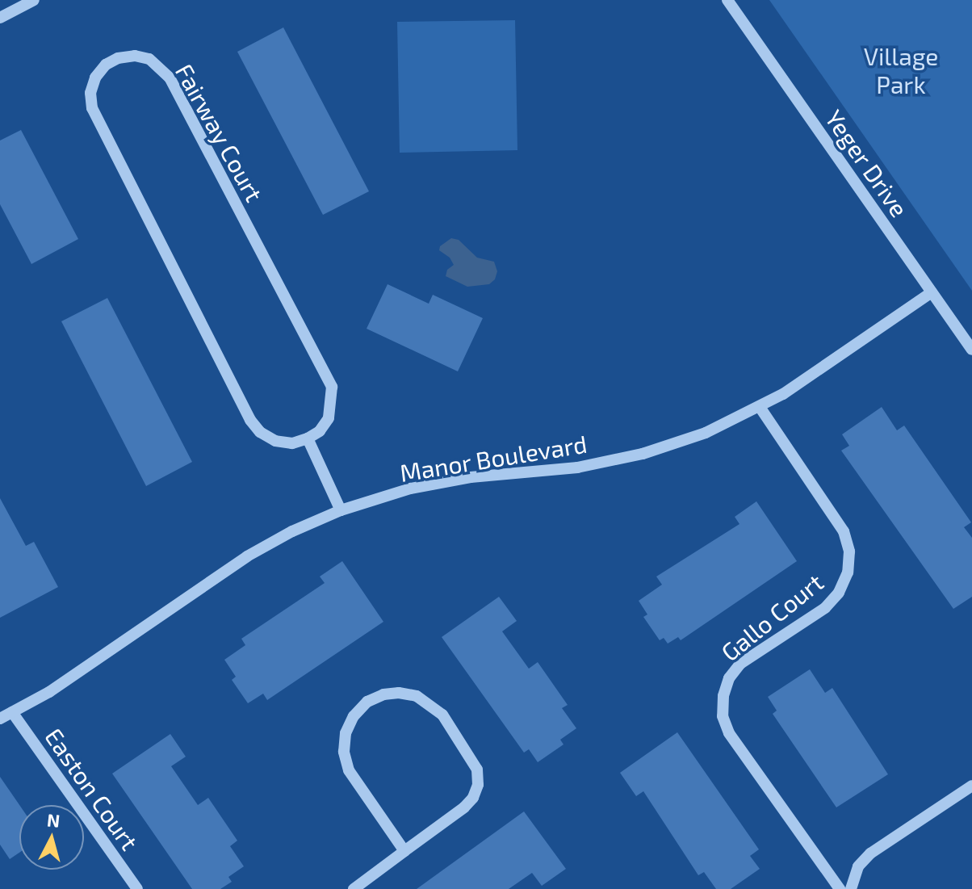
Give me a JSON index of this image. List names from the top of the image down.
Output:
{
  "streets": {
    "street": [
      "Fairway Court",
      "Yeger Drive",
      "Manor Boulevard",
      "Gallo Court",
      "Easton Court"
    ]
  },
  "crossings": [
    ["Yeger Drive", "Manor Boulevard"],
    ["Manor Boulevard", "Gallo Court"],
    ["Manor Boulevard", "Easton Court"]
  ],
  "parks": ["Village Park"],
  "north": "top"
}
